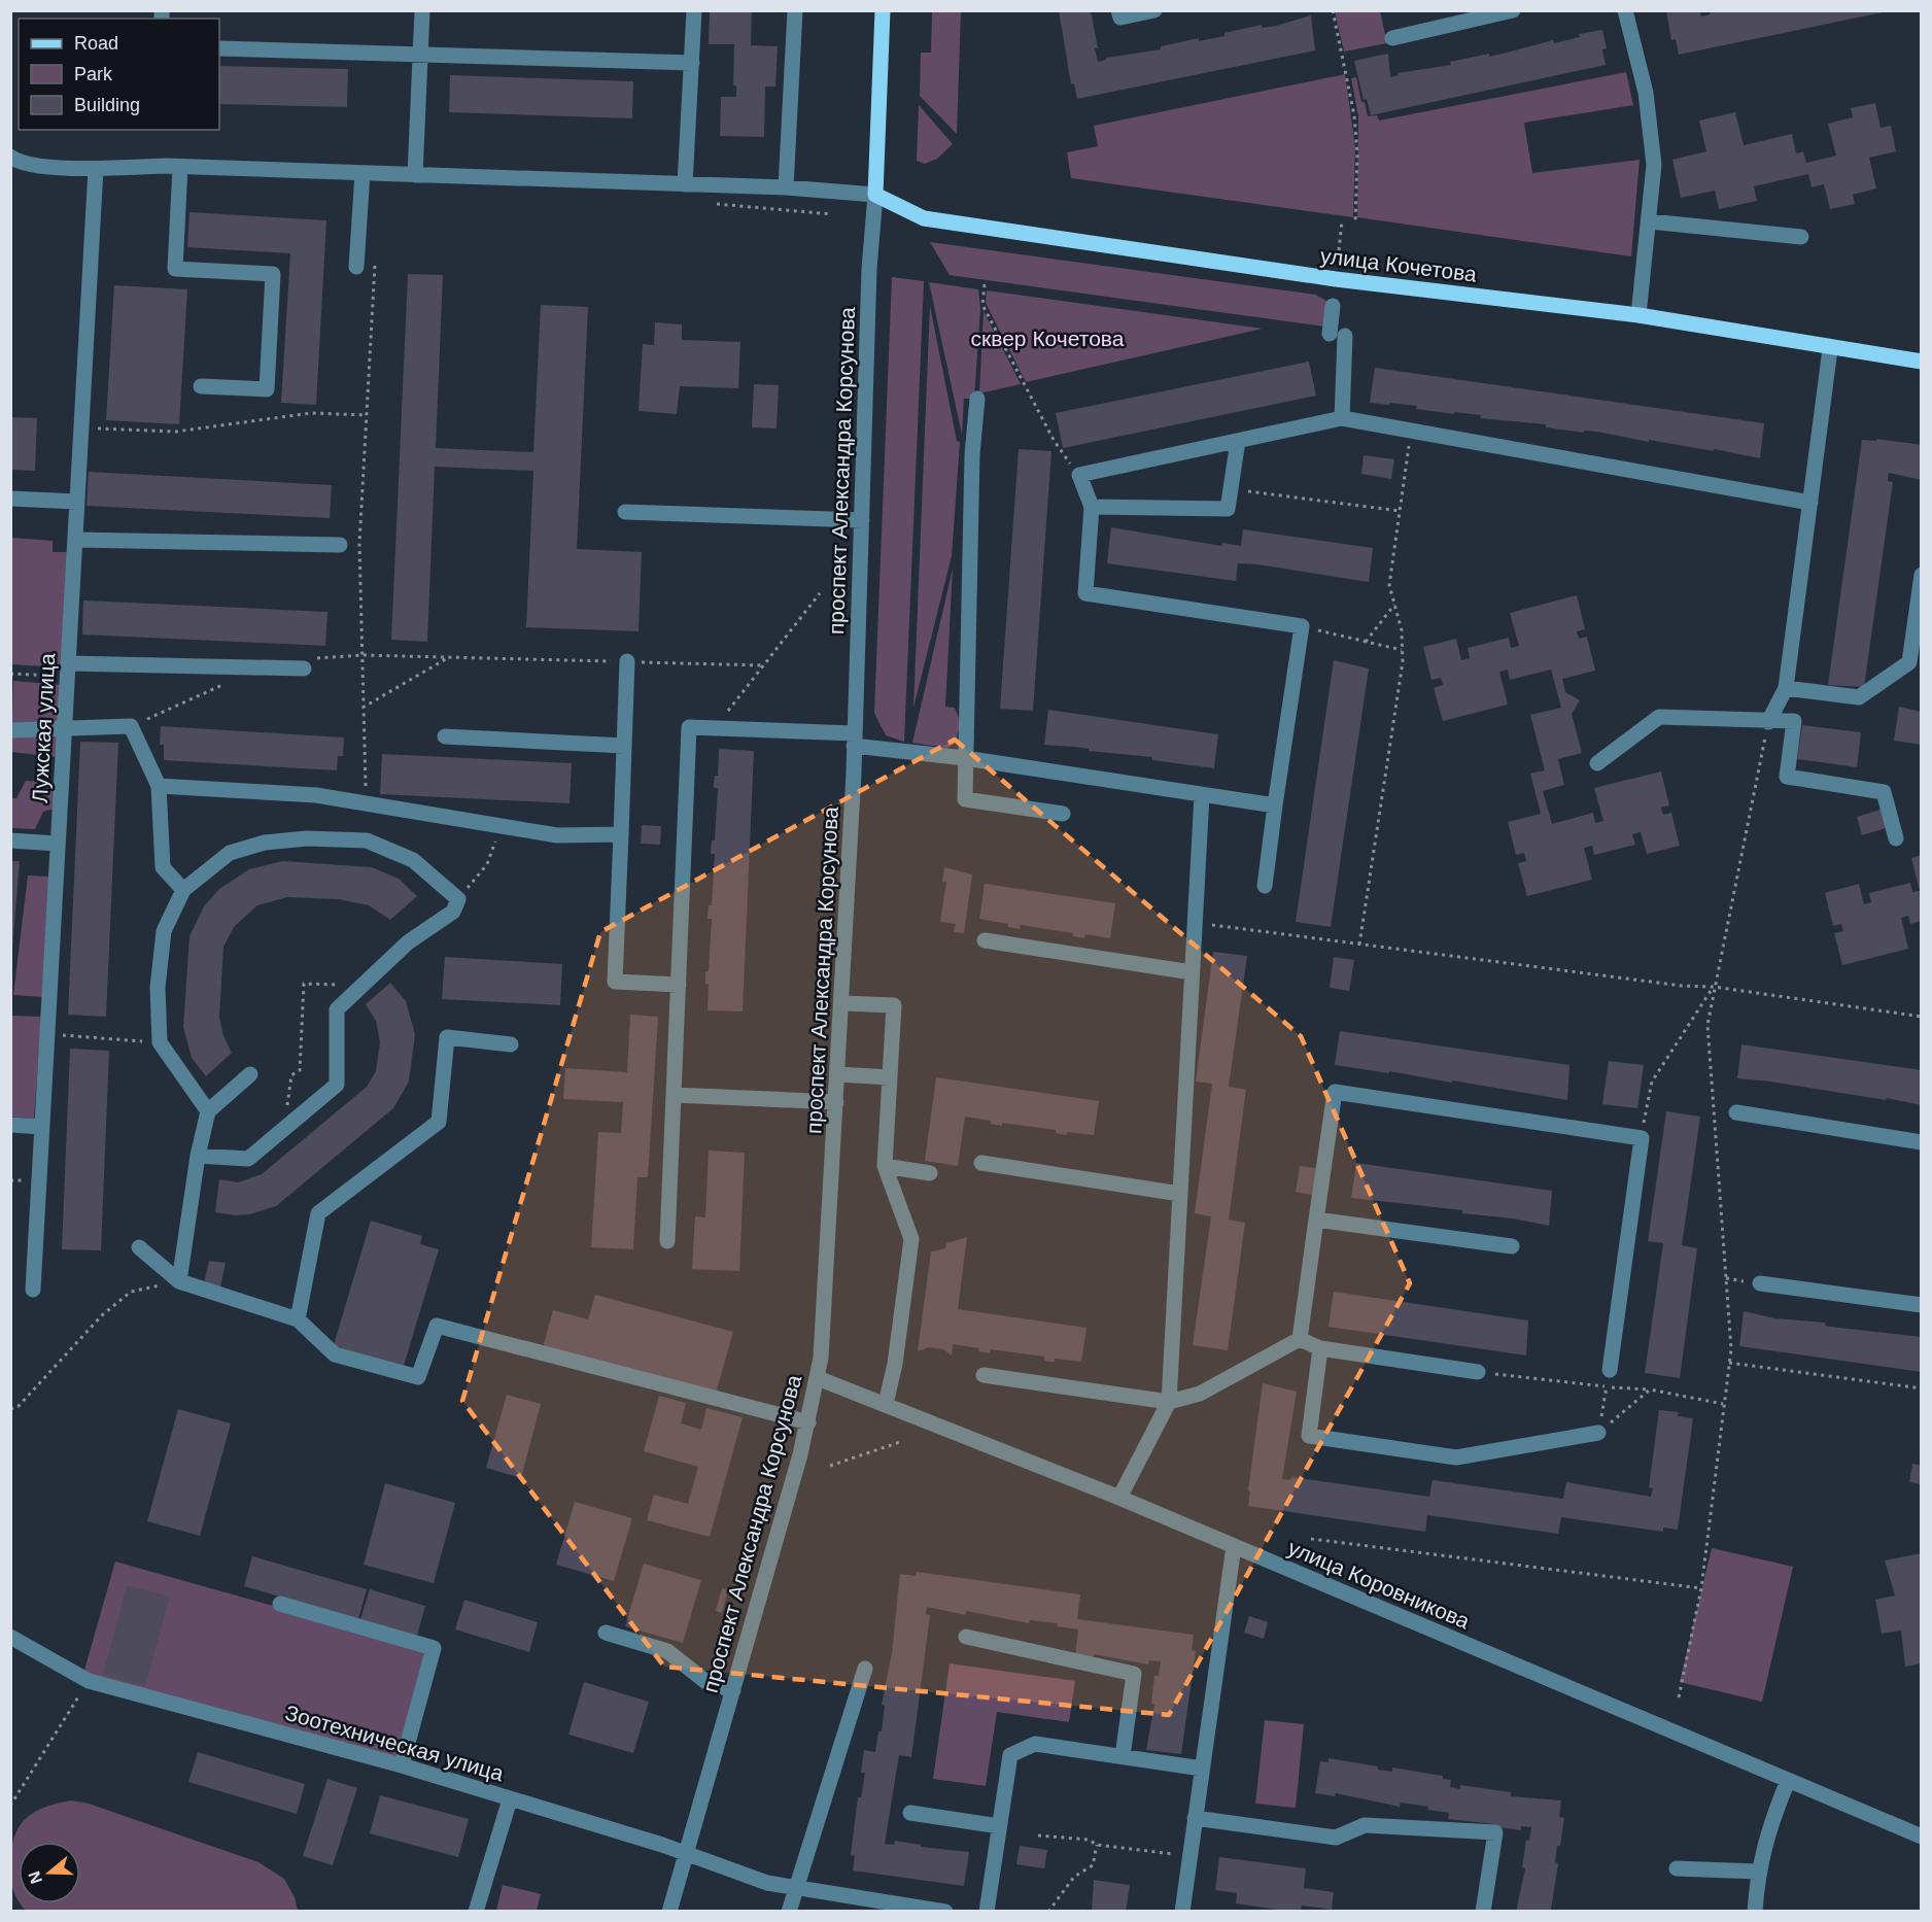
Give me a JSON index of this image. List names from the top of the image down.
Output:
{
  "streets": {
    "main road": ["улица Кочетова", "проспект Александра Корсунова"],
    "street": ["Лужская улица", "улица Коровникова", "Зоотехническая улица"]
  },
  "crossings": [
    ["улица Кочетова", "проспект Александра Корсунова"],
    ["проспект Александра Корсунова", "улица Коровникова"],
    ["проспект Александра Корсунова", "Зоотехническая улица"]
  ],
  "parks": ["сквер Кочетова"],
  "legend": ["Road", "Park", "Building"],
  "north": "left"
}
